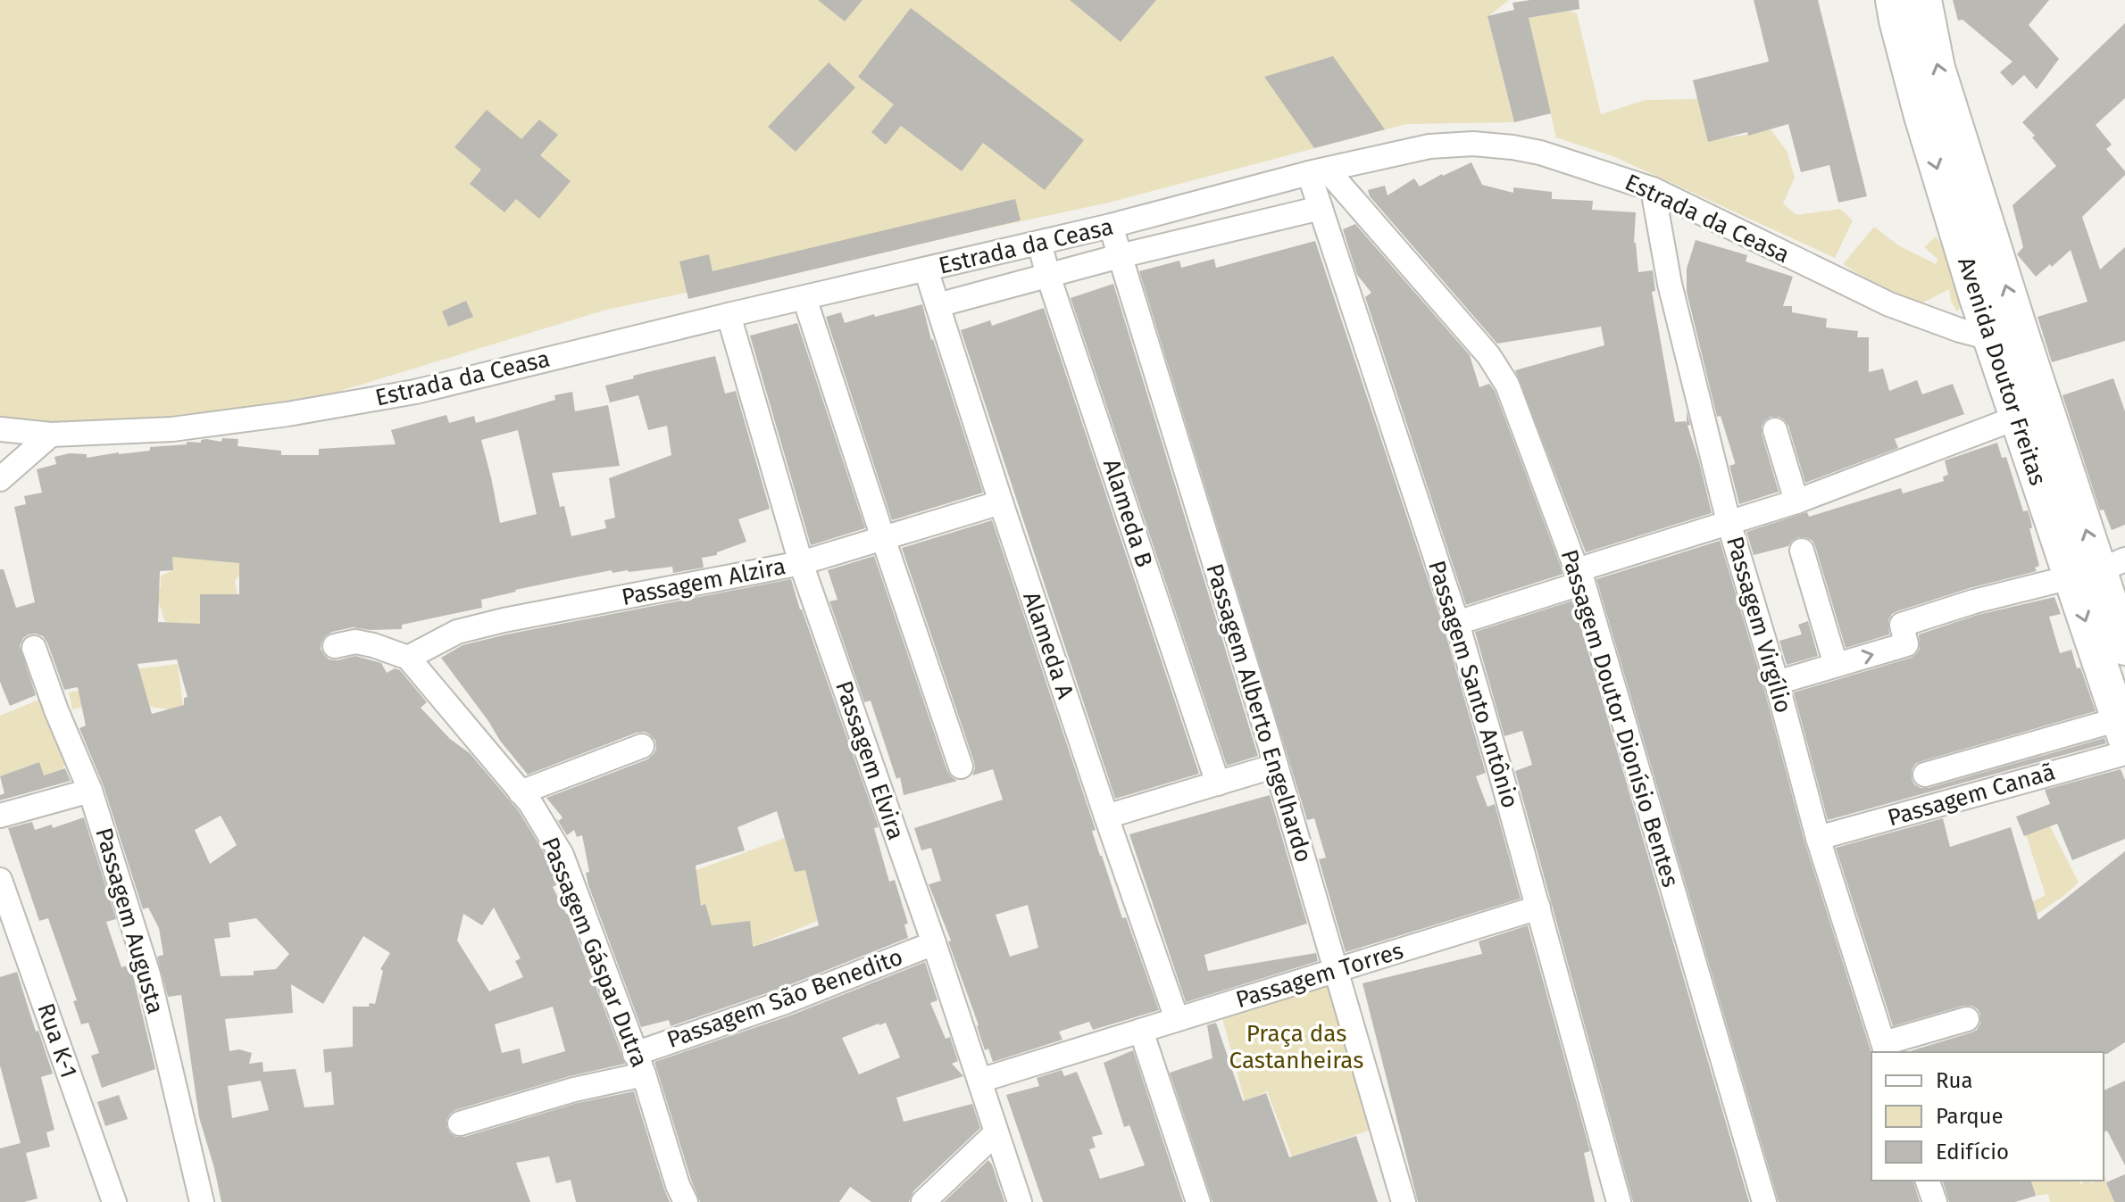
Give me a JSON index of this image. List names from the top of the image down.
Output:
{
  "streets": {
    "main road": ["Avenida Doutor Freitas"],
    "street": [
      "Estrada da Ceasa",
      "Alameda B",
      "Passagem Alzira",
      "Passagem Virgílio",
      "Alameda A",
      "Passagem Santo Antônio",
      "Passagem Alberto Engelhardo",
      "Passagem Doutor Dionísio Bentes",
      "Passagem Elvira",
      "Passagem Canaã",
      "Passagem Augusta",
      "Passagem Gáspar Dutra",
      "Passagem Torres",
      "Passagem São Benedito",
      "Rua K-1"
    ]
  },
  "crossings": [
    ["Estrada da Ceasa", "Avenida Doutor Freitas"],
    ["Estrada da Ceasa", "Alameda B"],
    ["Estrada da Ceasa", "Passagem Virgílio"],
    ["Estrada da Ceasa", "Alameda A"],
    ["Estrada da Ceasa", "Passagem Santo Antônio"],
    ["Estrada da Ceasa", "Passagem Alberto Engelhardo"],
    ["Estrada da Ceasa", "Passagem Doutor Dionísio Bentes"],
    ["Estrada da Ceasa", "Passagem Elvira"],
    ["Passagem Alzira", "Alameda A"],
    ["Passagem Alzira", "Passagem Elvira"],
    ["Passagem Alzira", "Passagem Gáspar Dutra"],
    ["Passagem Virgílio", "Passagem Canaã"],
    ["Alameda A", "Passagem Torres"],
    ["Passagem Santo Antônio", "Passagem Doutor Dionísio Bentes"],
    ["Passagem Santo Antônio", "Passagem Torres"],
    ["Passagem Alberto Engelhardo", "Passagem Torres"],
    ["Passagem Elvira", "Passagem Torres"],
    ["Passagem Elvira", "Passagem São Benedito"],
    ["Passagem Gáspar Dutra", "Passagem São Benedito"]
  ],
  "parks": ["Praça das Castanheiras"],
  "legend": ["Rua", "Parque", "Edifício"]
}
